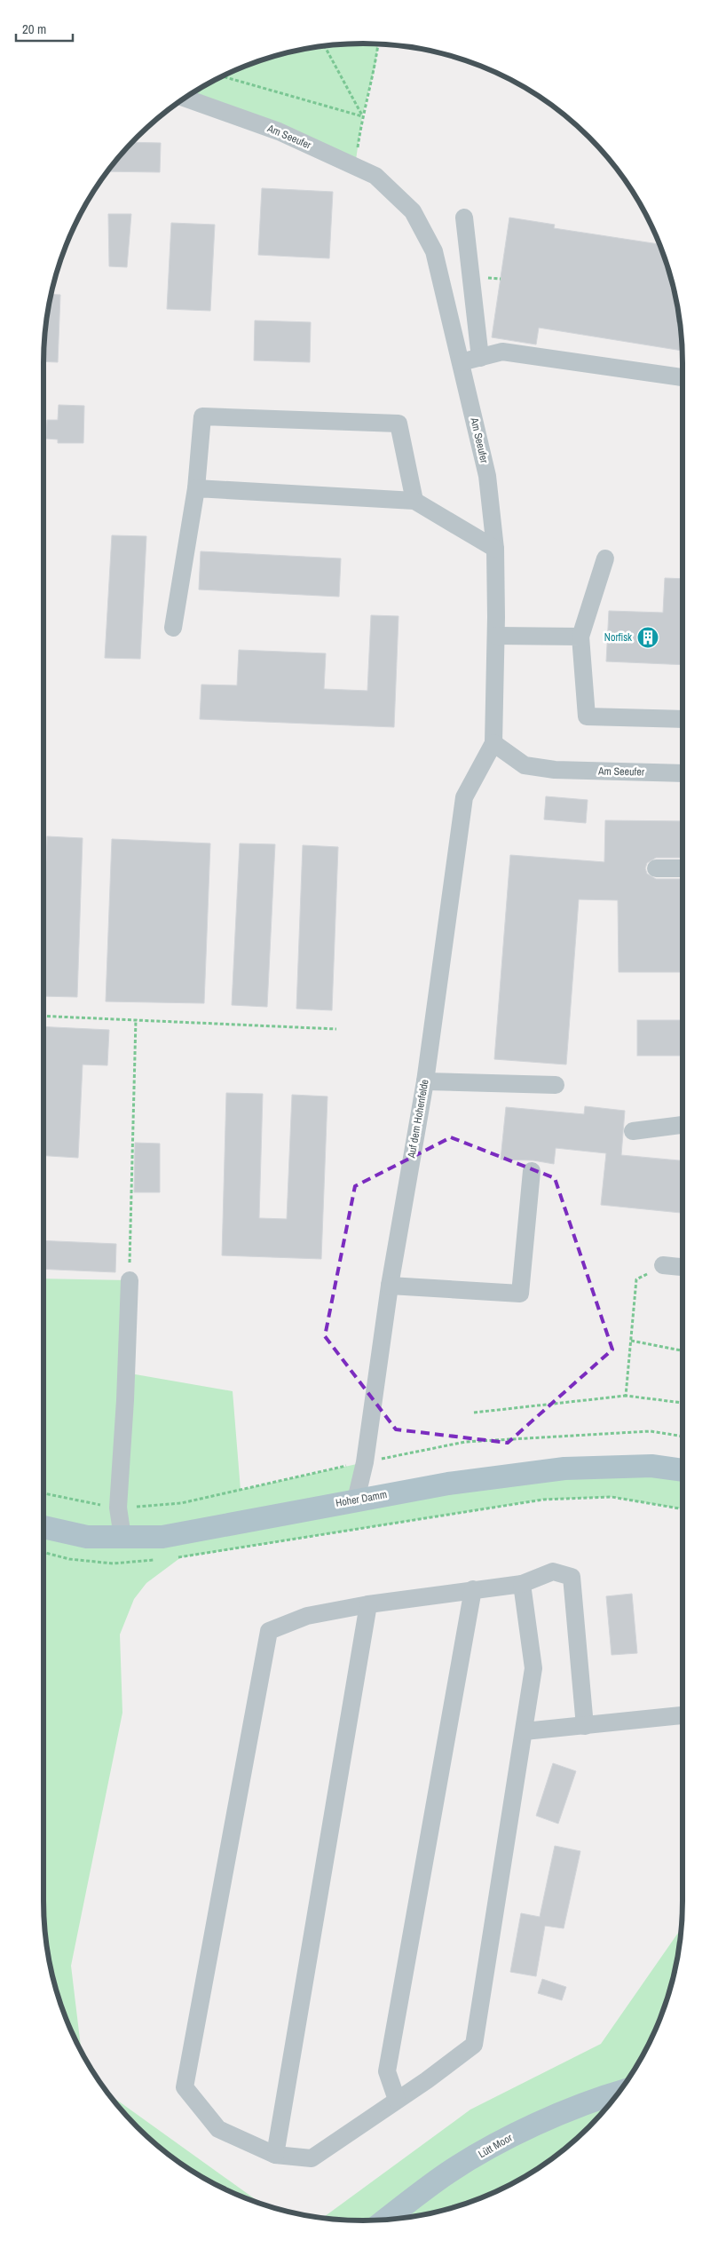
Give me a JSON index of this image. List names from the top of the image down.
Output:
{
  "streets": {
    "main road": ["Hoher Damm", "Lütt Moor"],
    "street": ["Am Seeufer", "Auf dem Hohenfelde"]
  },
  "crossings": [
    ["Am Seeufer", "Auf dem Hohenfelde"],
    ["Auf dem Hohenfelde", "Hoher Damm"]
  ],
  "places": {
    "building": ["Norfisk"]
  },
  "scale_bar": "20 m"
}
